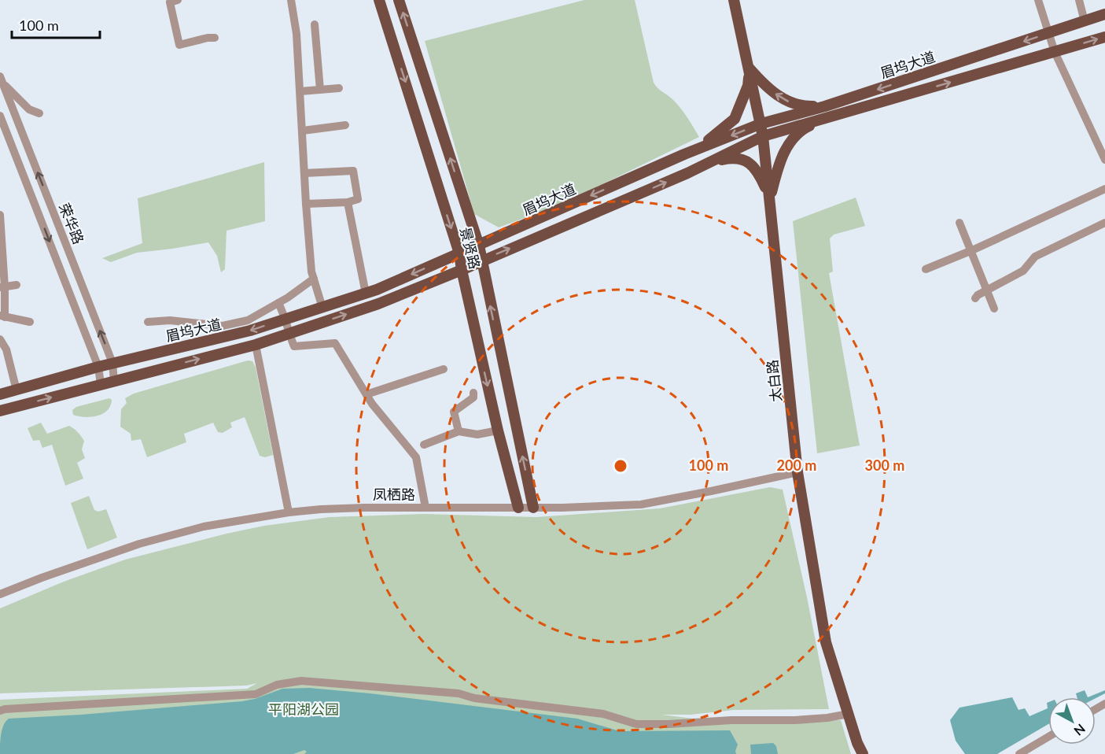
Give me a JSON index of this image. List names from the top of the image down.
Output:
{
  "streets": {
    "main road": ["眉坞大道", "景贤路", "太白路"],
    "street": ["荣华路", "凤栖路"]
  },
  "crossings": [
    ["眉坞大道", "荣华路"],
    ["眉坞大道", "景贤路"],
    ["眉坞大道", "太白路"],
    ["景贤路", "凤栖路"],
    ["太白路", "凤栖路"]
  ],
  "parks": ["平阳湖公园"],
  "scale_bar": "100 m",
  "north": "bottom right",
  "rings": ["100 m", "200 m", "300 m"]
}
